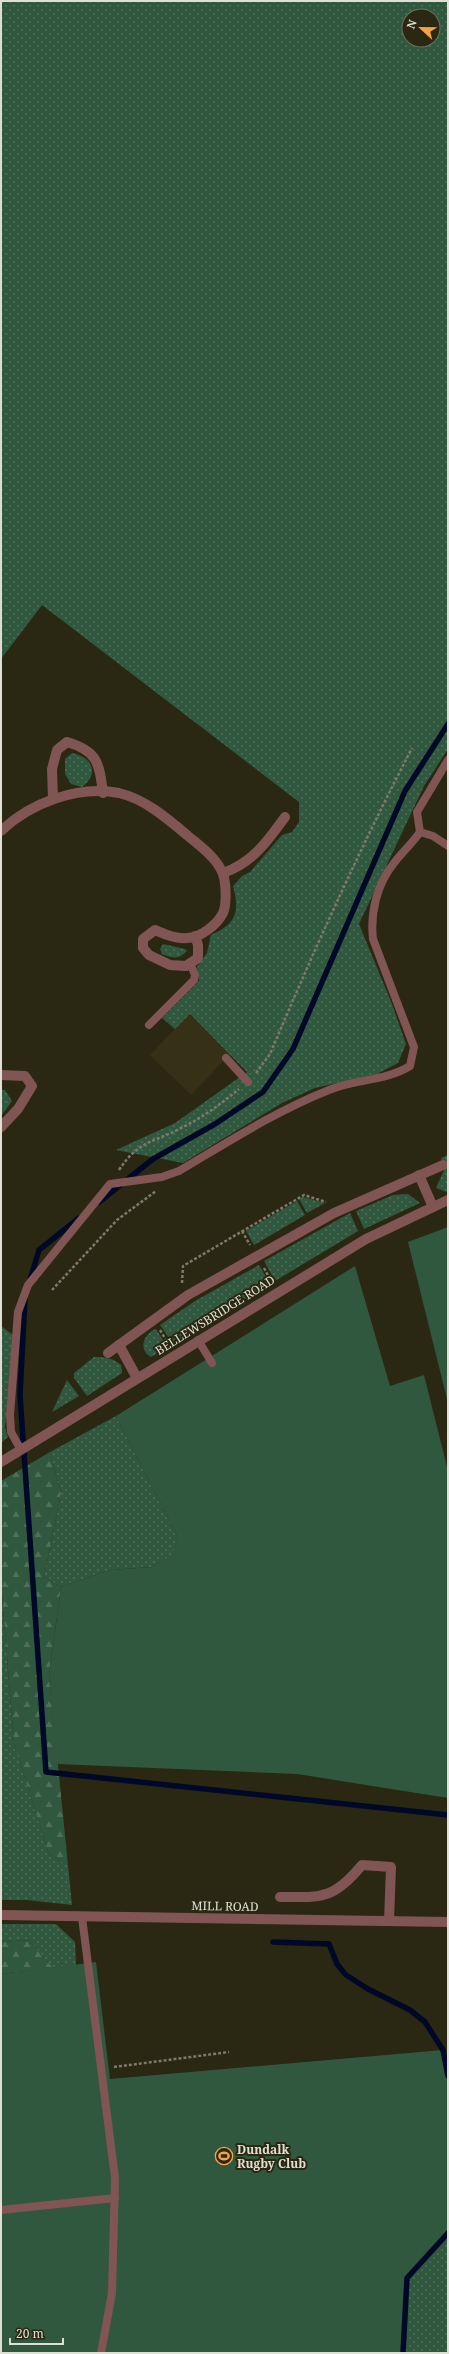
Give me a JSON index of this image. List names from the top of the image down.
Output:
{
  "streets": {
    "street": ["BELLEWSBRIDGE ROAD", "MILL ROAD"]
  },
  "places": {
    "sports": ["Dundalk Rugby Club"]
  },
  "scale_bar": "20 m",
  "north": "left"
}
